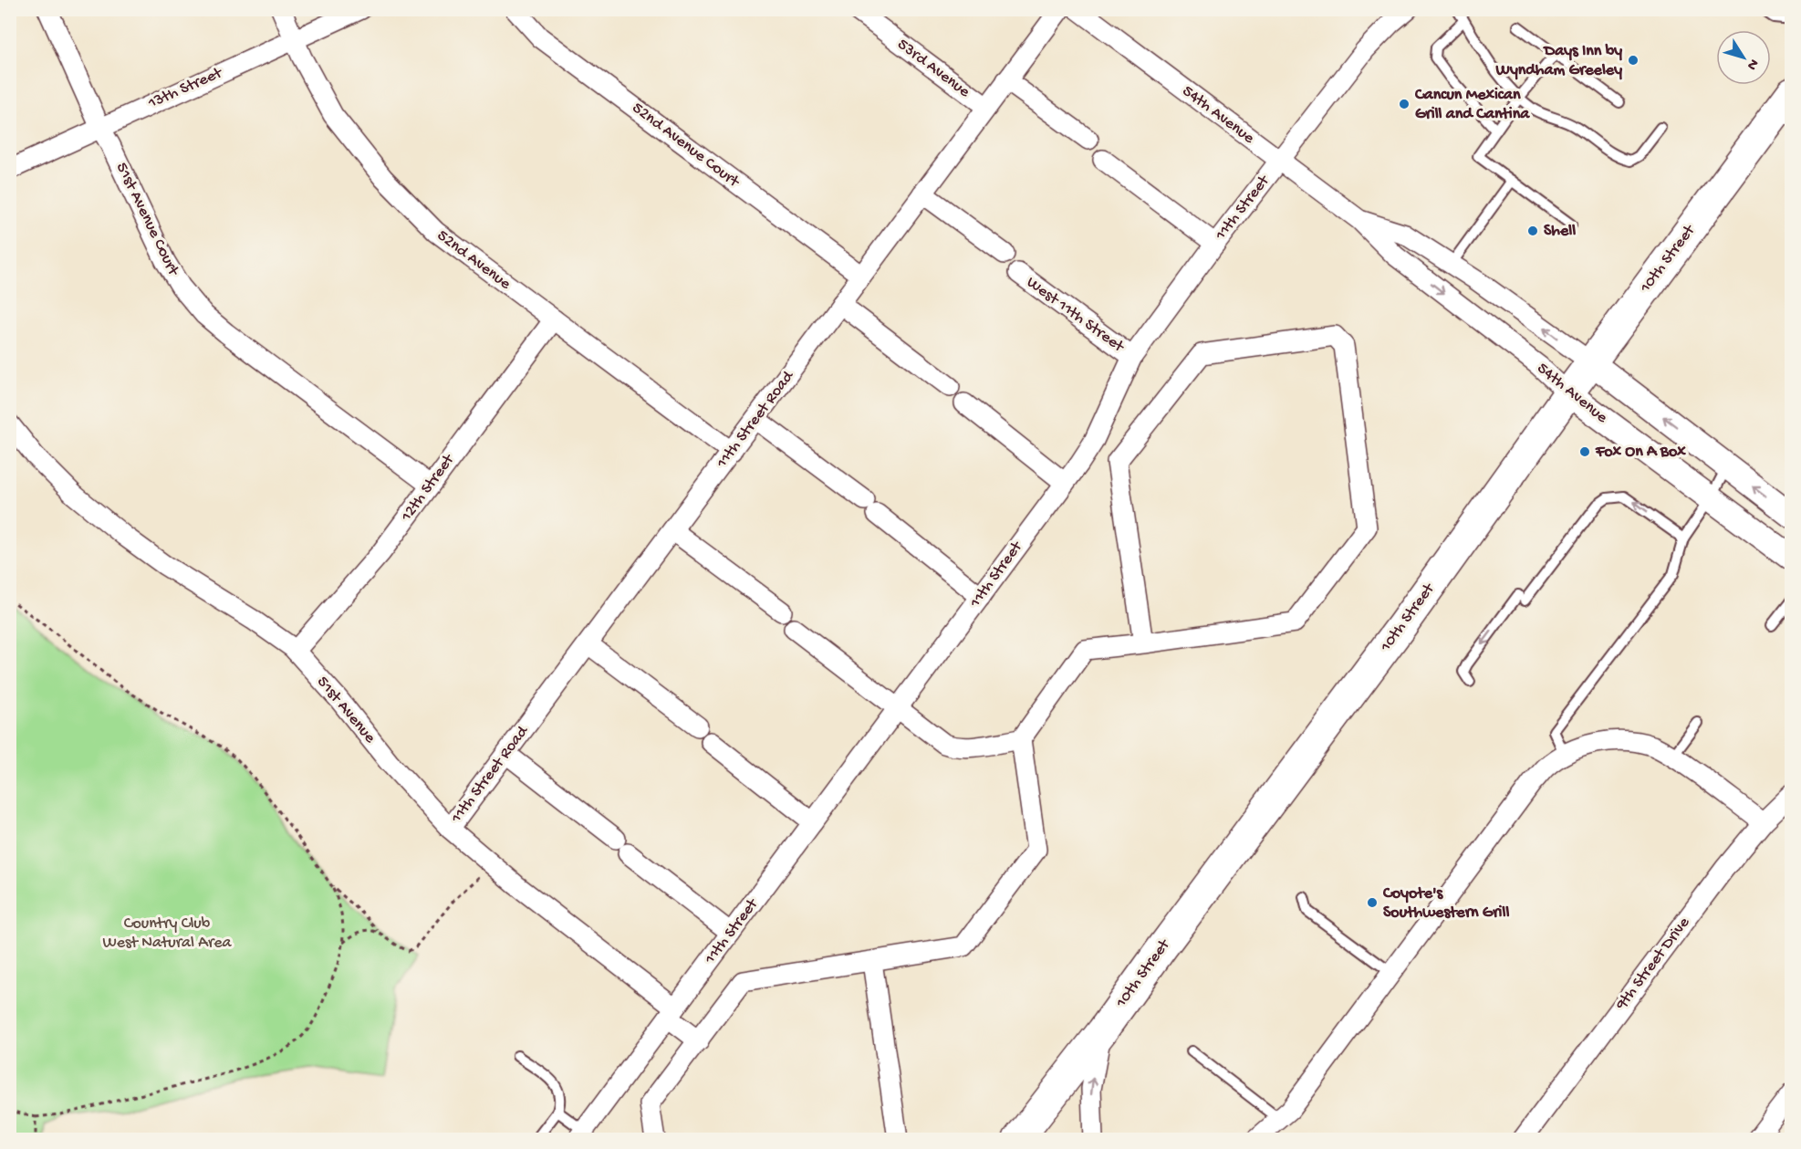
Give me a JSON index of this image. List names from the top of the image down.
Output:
{
  "streets": {
    "main road": ["10th Street"],
    "street": [
      "53rd Avenue",
      "13th Street",
      "54th Avenue",
      "52nd Avenue Court",
      "11th Street",
      "51st Avenue Court",
      "52nd Avenue",
      "West 11th Street",
      "11th Street Road",
      "12th Street",
      "51st Avenue",
      "9th Street Drive"
    ]
  },
  "crossings": [
    ["53rd Avenue", "11th Street Road"],
    ["13th Street", "51st Avenue Court"],
    ["13th Street", "52nd Avenue"],
    ["54th Avenue", "11th Street"],
    ["54th Avenue", "10th Street"],
    ["52nd Avenue Court", "11th Street Road"],
    ["11th Street", "West 11th Street"],
    ["11th Street", "51st Avenue"],
    ["51st Avenue Court", "12th Street"],
    ["52nd Avenue", "11th Street Road"],
    ["52nd Avenue", "12th Street"],
    ["11th Street Road", "51st Avenue"],
    ["12th Street", "51st Avenue"]
  ],
  "parks": ["Country Club West Natural Area"],
  "places": [
    "Days Inn by Wyndham Greeley",
    "Cancun Mexican Grill and Cantina",
    "Shell",
    "Fox On A Box",
    "Coyote's Southwestern Grill"
  ],
  "north": "bottom right"
}
